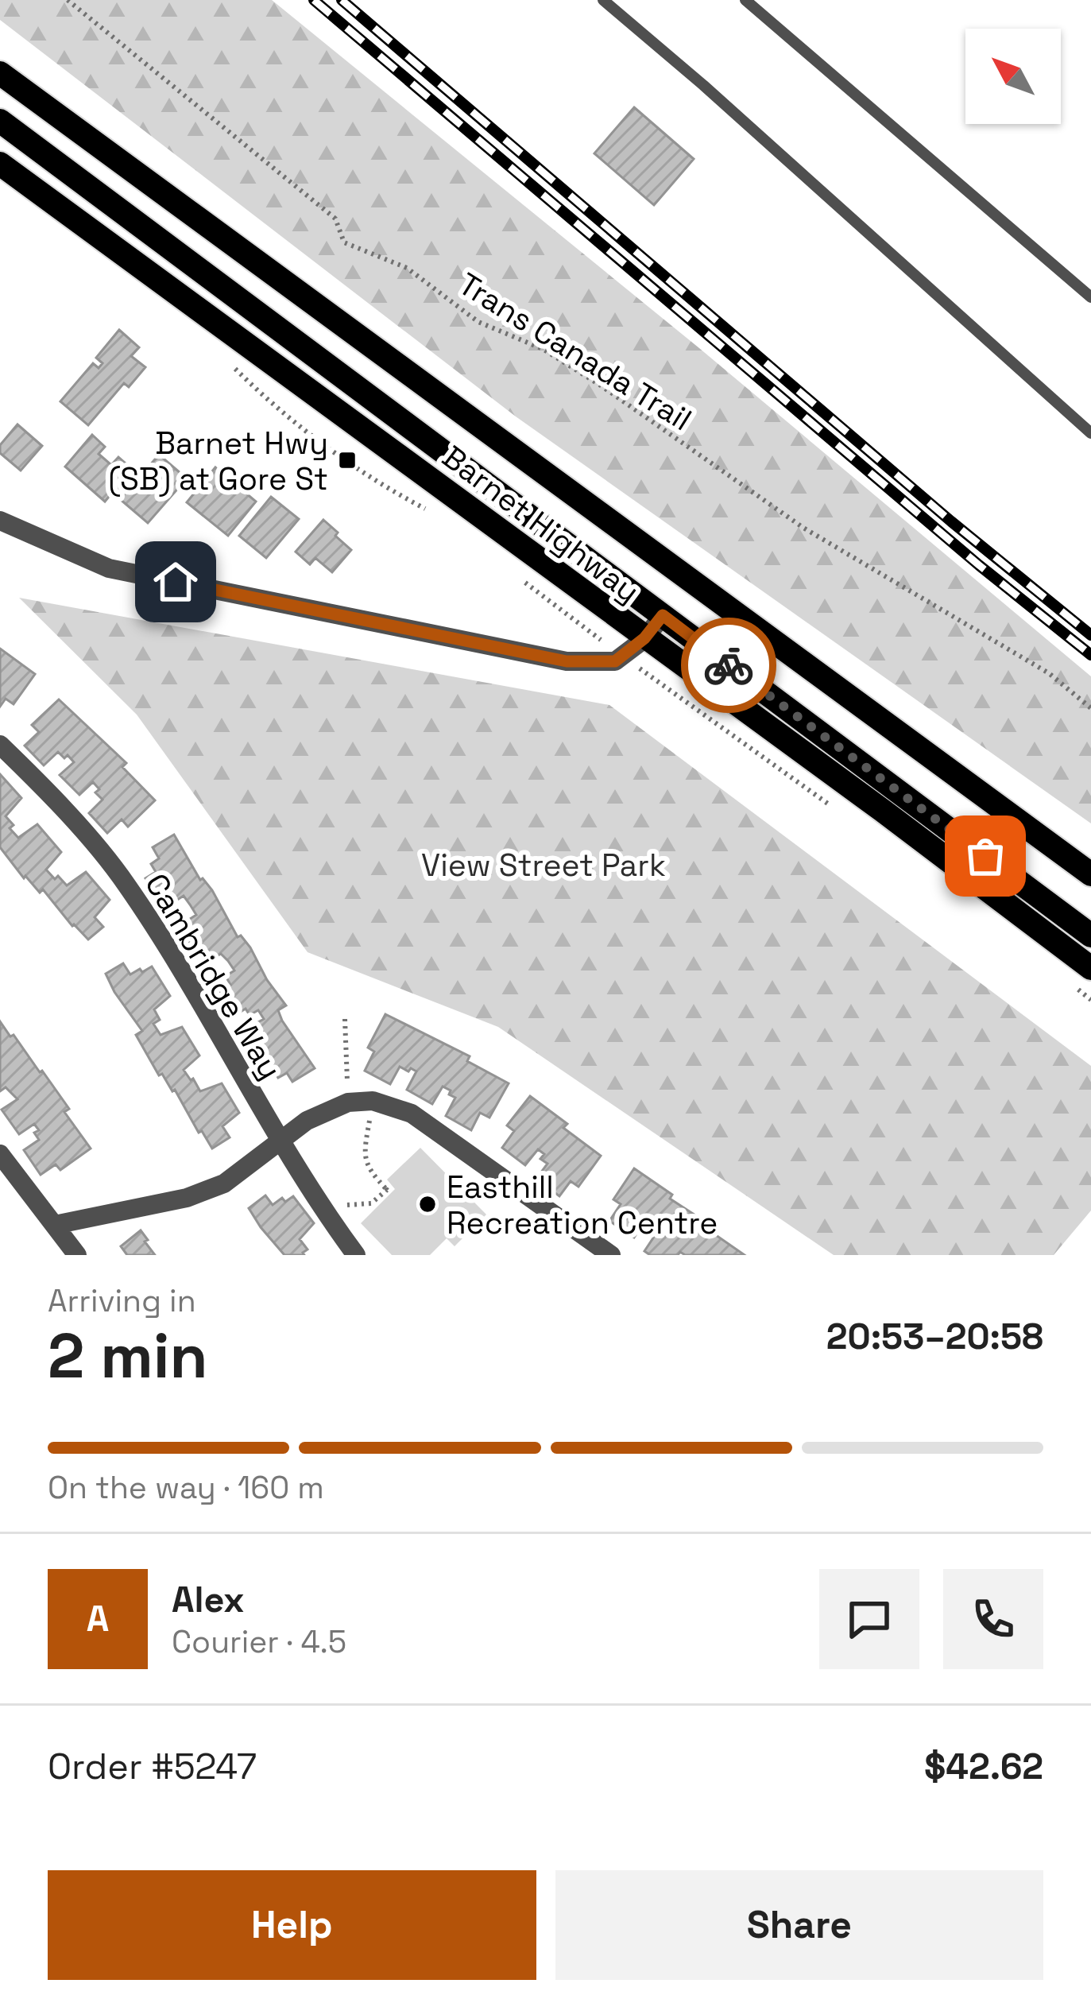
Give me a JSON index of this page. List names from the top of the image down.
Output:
{
  "streets": {
    "main road": ["Barnet Highway"],
    "street": ["Cambridge Way"],
    "path": ["Trans Canada Trail"]
  },
  "parks": ["View Street Park"],
  "places": {
    "transit": ["Barnet Hwy (SB) at Gore St"],
    "other": ["Easthill Recreation Centre"]
  },
  "north": "top left",
  "page": {
    "heading": ["2 min", "Arriving in", "20:53–20:58"],
    "panel": [
      "Alex",
      "Courier · 4.5",
      "Order #5247",
      "$42.62"
    ],
    "bar": "On the way · 160 m",
    "round": "A",
    "buttons": ["Help", "Share"]
  }
}
